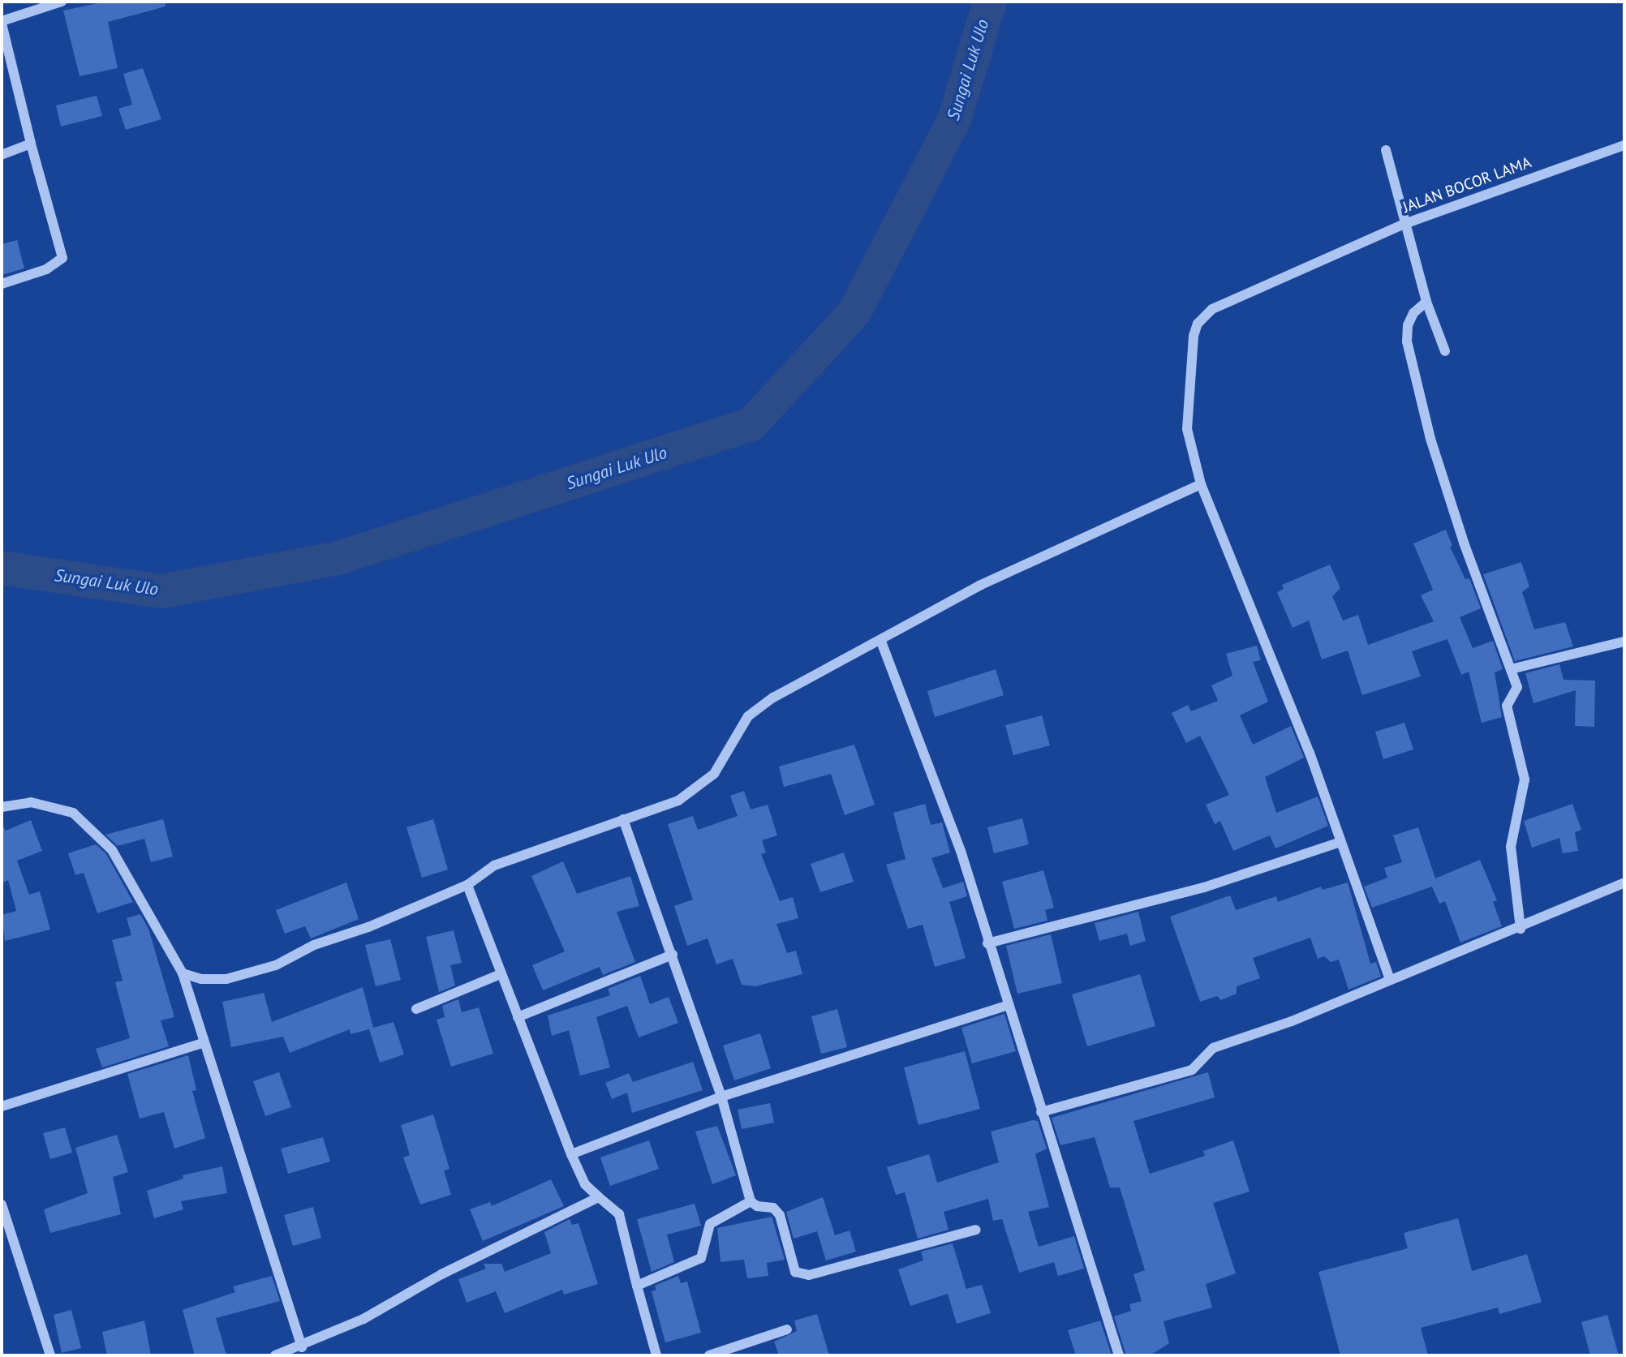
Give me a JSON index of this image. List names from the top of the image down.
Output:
{
  "streets": {
    "street": ["JALAN BOCOR LAMA"]
  },
  "water": ["Sungai Luk Ulo"]
}
